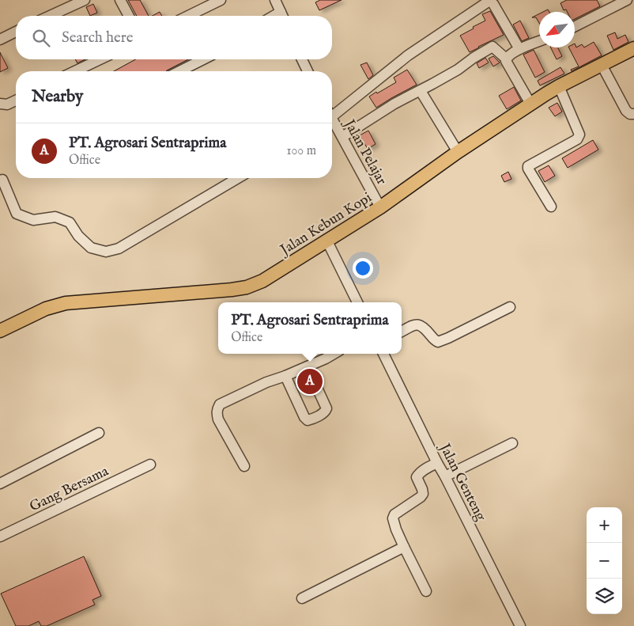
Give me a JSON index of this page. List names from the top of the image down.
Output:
{
  "streets": {
    "main road": ["Jalan Kebun Kopi"],
    "street": ["Jalan Pelajar", "Jalan Genteng", "Gang Bersama"]
  },
  "crossings": [
    ["Jalan Pelajar", "Jalan Kebun Kopi"]
  ],
  "north": "bottom left",
  "page": {
    "search": "Search here",
    "heading": "Nearby",
    "list": [
      {
        "mark": "A",
        "name": "PT. Agrosari Sentraprima",
        "note": "Office",
        "value": "100 m"
      }
    ],
    "popup": ["PT. Agrosari Sentraprima", "Office"],
    "pins": "A",
    "map_buttons": ["+", "−"]
  }
}
